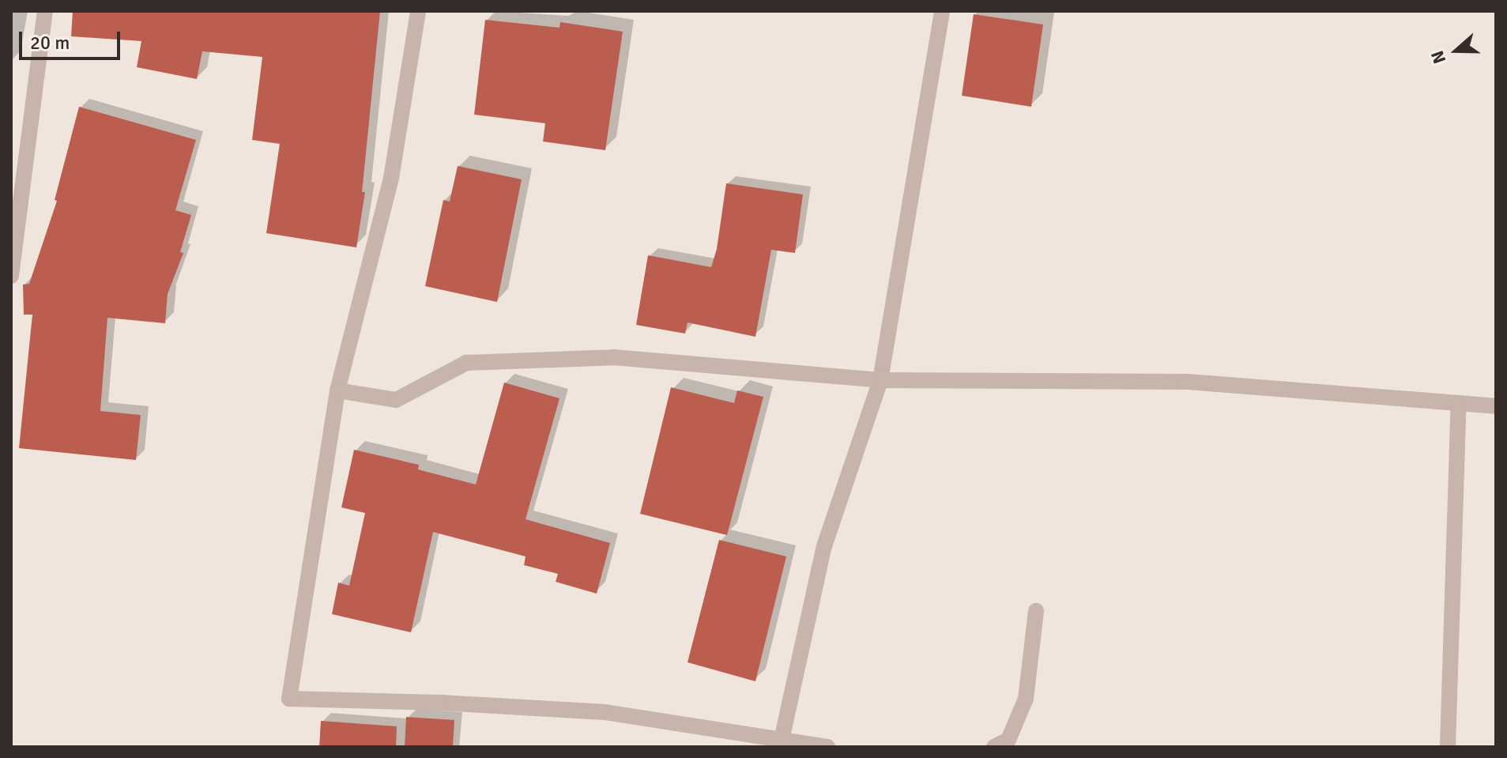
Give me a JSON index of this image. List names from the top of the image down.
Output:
{
  "scale_bar": "20 m",
  "north": "left"
}
